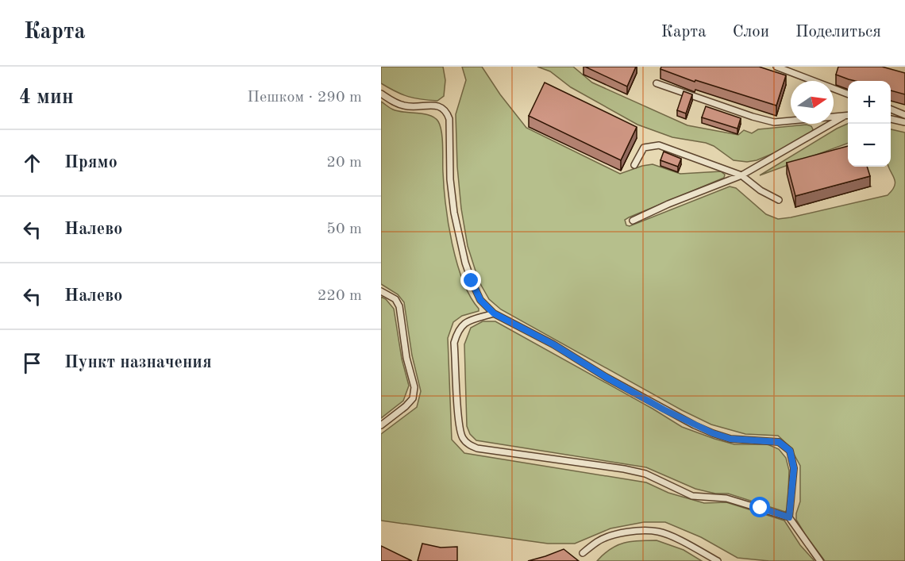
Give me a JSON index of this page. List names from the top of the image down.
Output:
{
  "north": "right",
  "page": {
    "header": "Карта",
    "nav": ["Карта", "Слои", "Поделиться"],
    "heading": ["4 мин", "Пешком · 290 m"],
    "map_buttons": ["+", "−"],
    "list": [
      ["Прямо", "20 m"],
      ["Налево", "50 m"],
      ["Налево", "220 m"],
      "Пункт назначения"
    ]
  }
}
